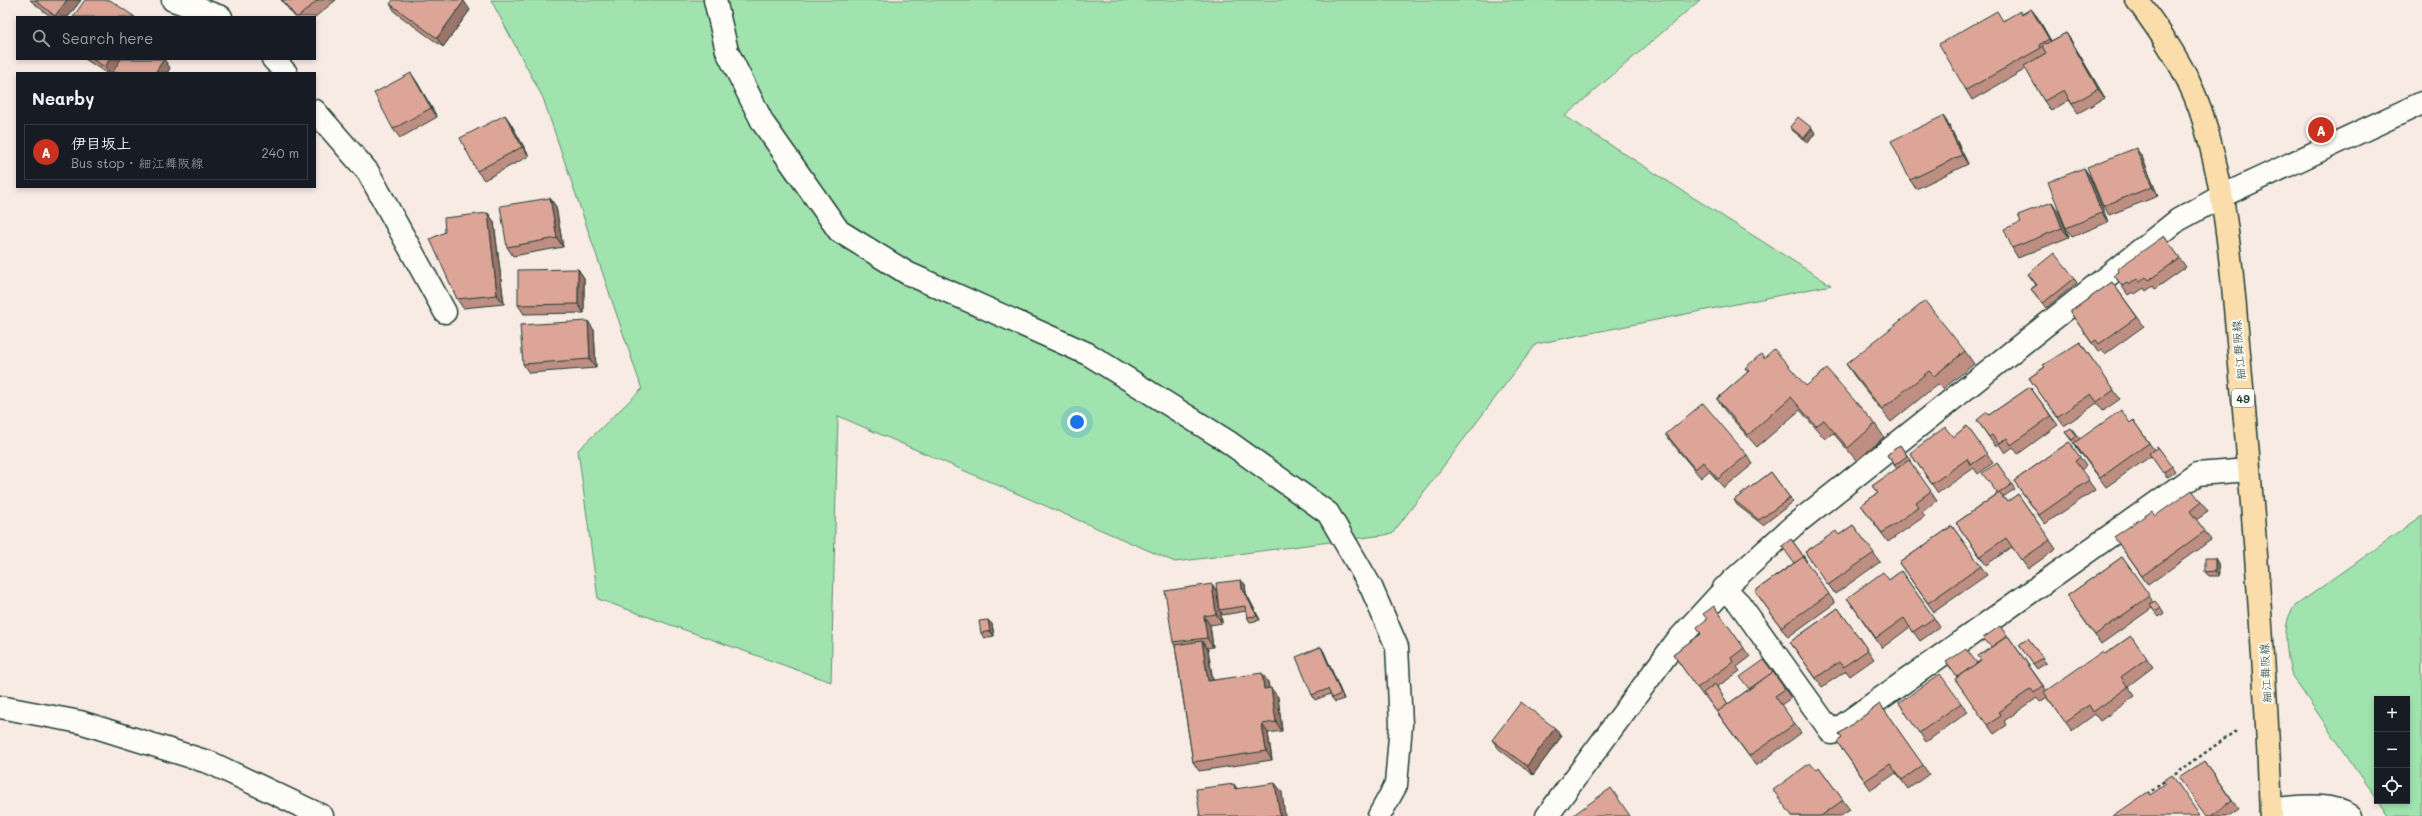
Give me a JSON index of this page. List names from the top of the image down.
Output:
{
  "streets": {
    "main road": ["細江舞阪線", "49"]
  },
  "page": {
    "search": "Search here",
    "heading": "Nearby",
    "pins": "A",
    "list": [
      {
        "mark": "A",
        "name": "伊目坂上",
        "note": "Bus stop · 細江舞阪線",
        "value": "240 m"
      }
    ],
    "map_buttons": ["+", "−"]
  }
}
